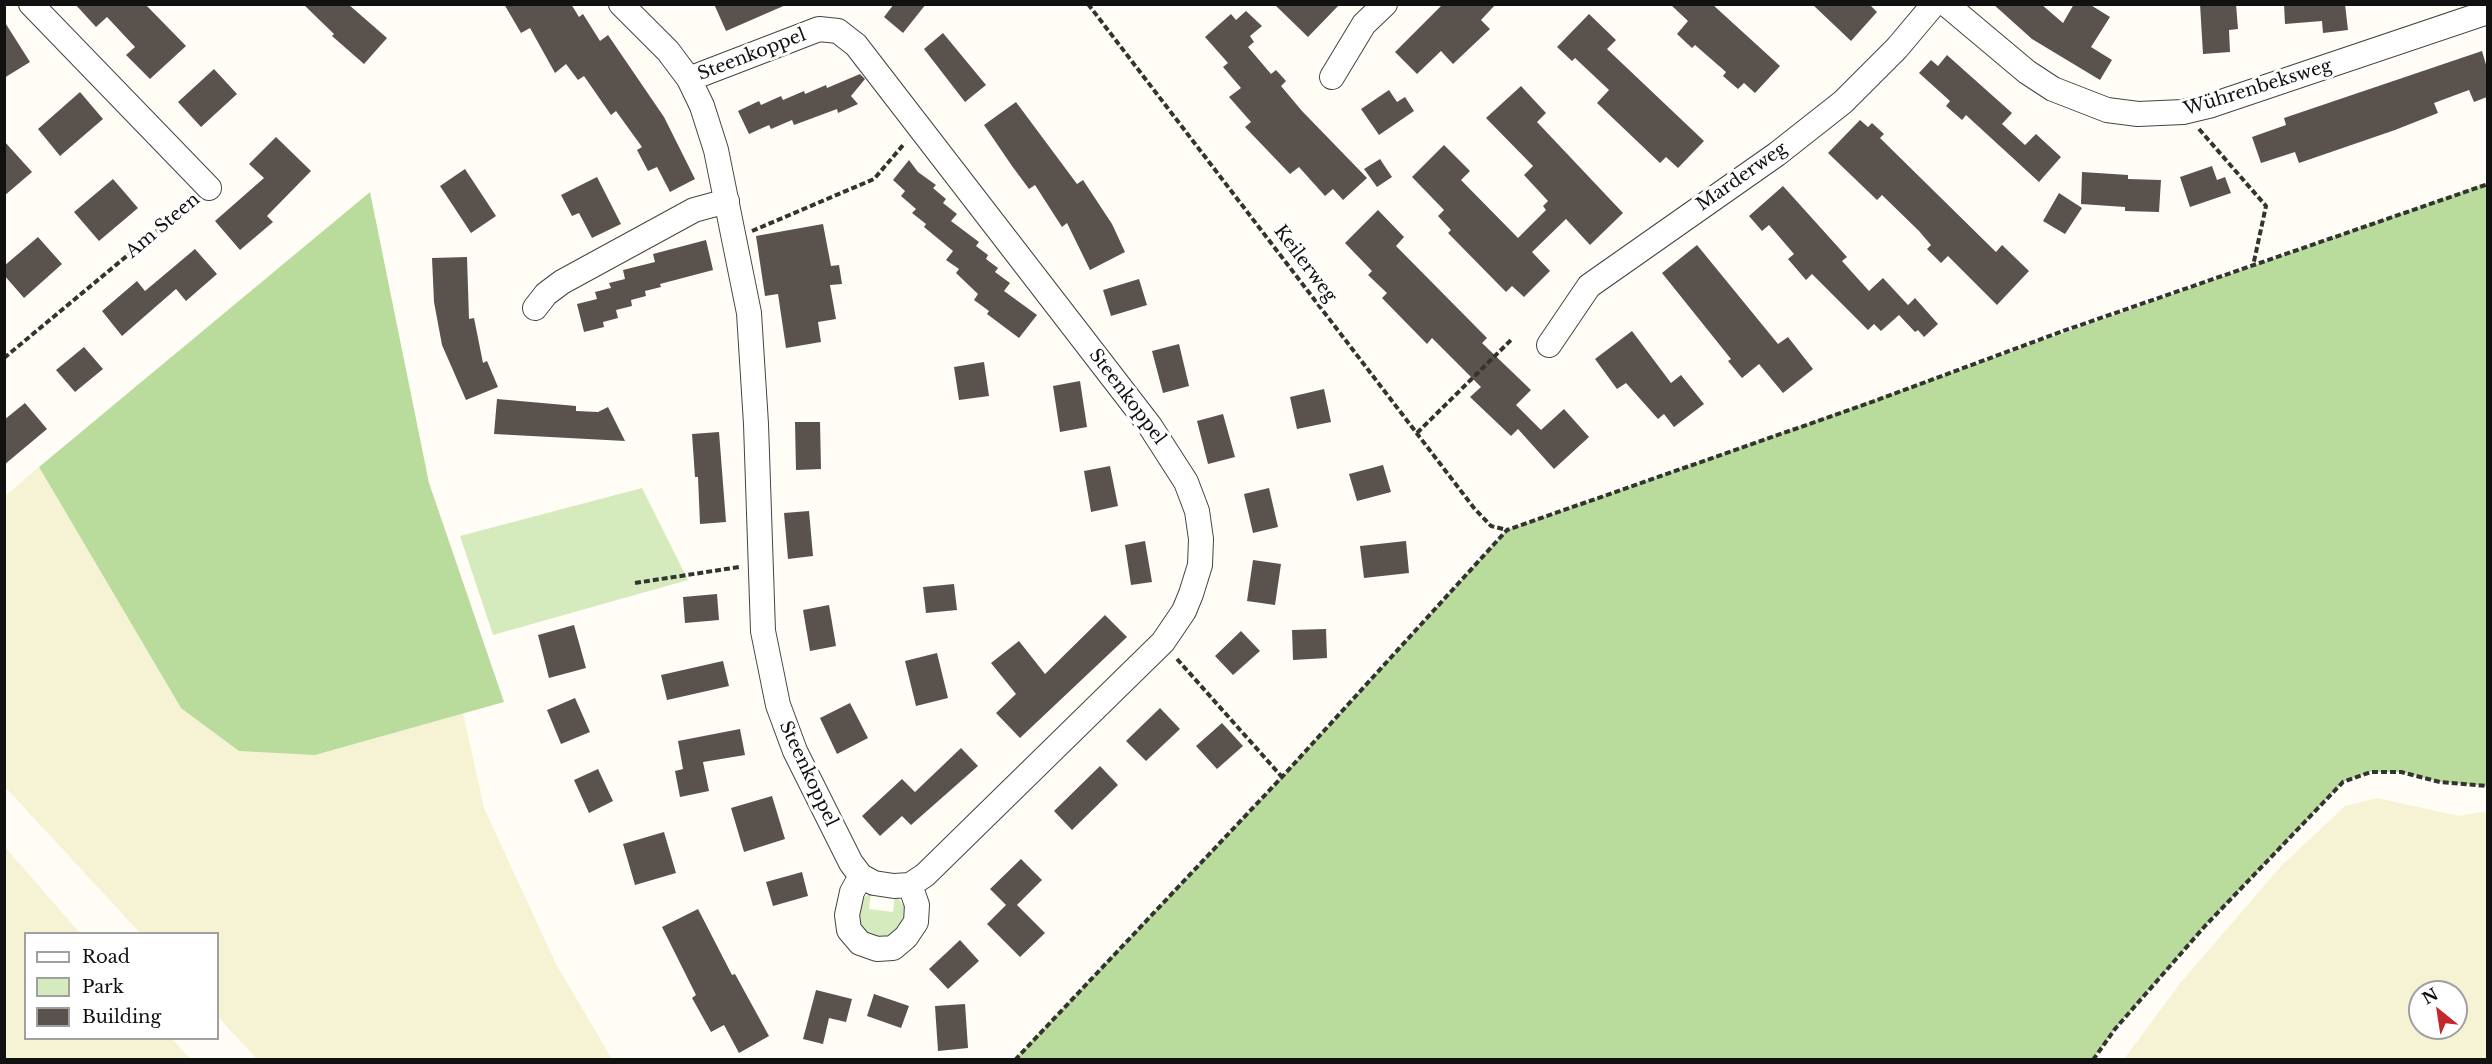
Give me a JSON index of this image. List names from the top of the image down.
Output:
{
  "streets": {
    "street": [
      "Steenkoppel",
      "Wührenbeksweg",
      "Marderweg",
      "Am Steen"
    ],
    "path": ["Keilerweg"]
  },
  "legend": ["Road", "Park", "Building"],
  "north": "top left"
}
